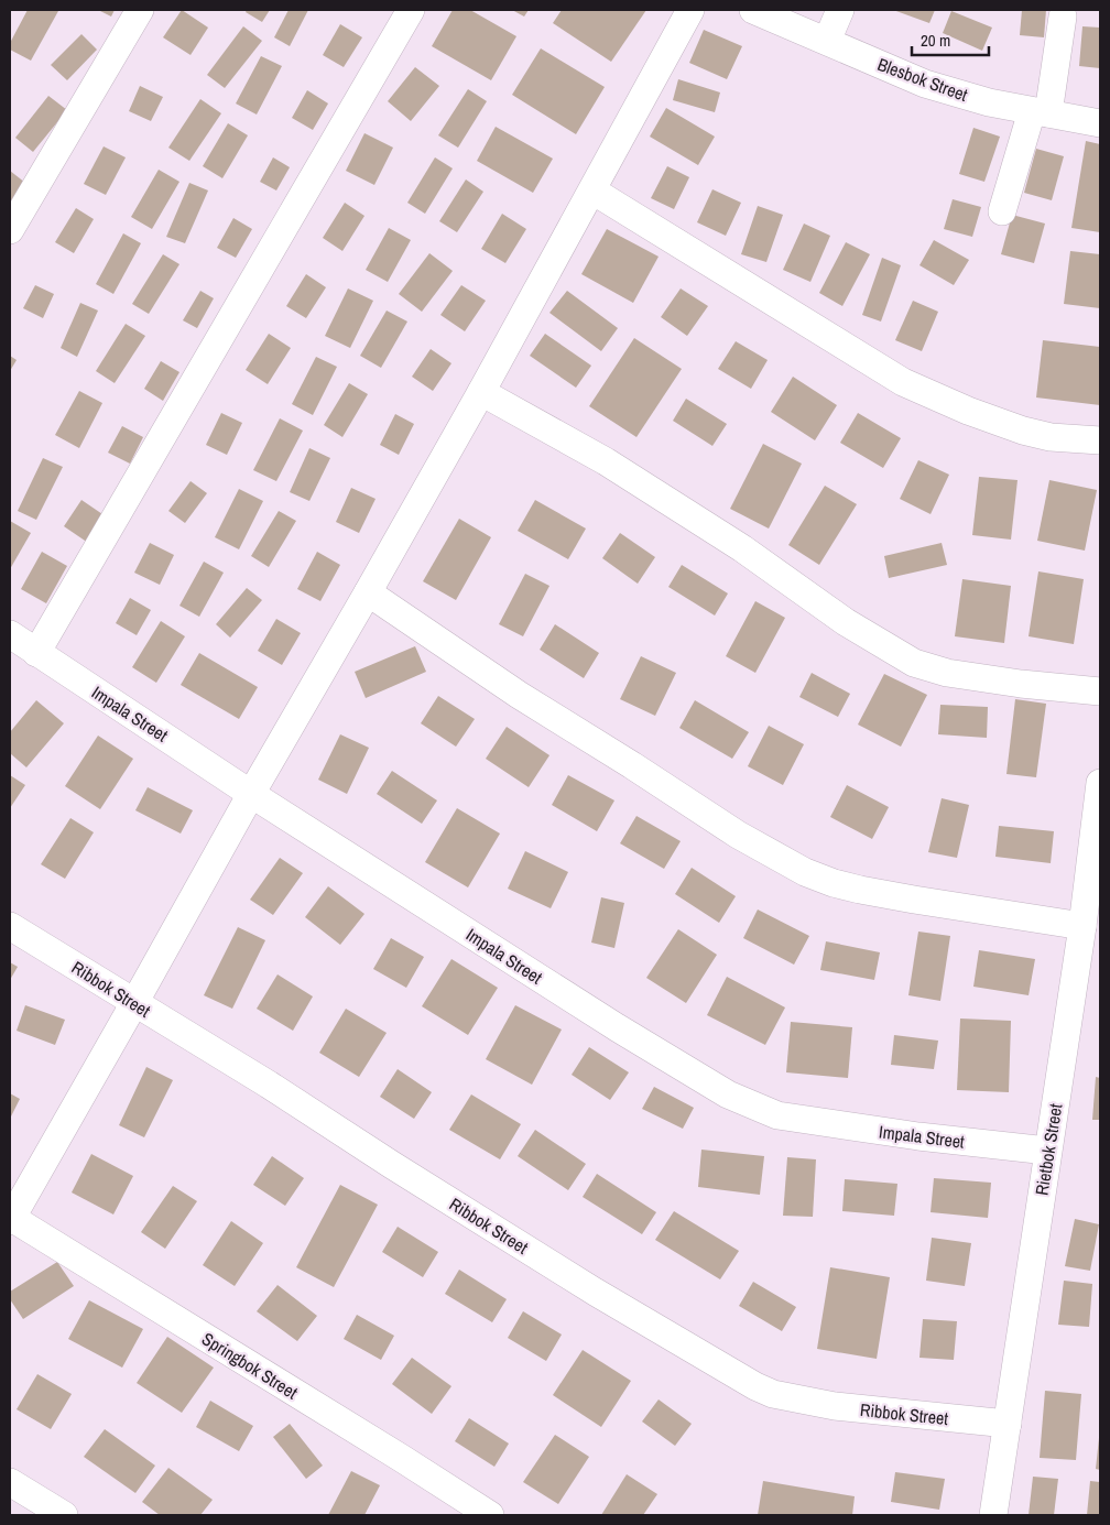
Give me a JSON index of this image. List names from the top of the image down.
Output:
{
  "streets": {
    "street": [
      "Blesbok Street",
      "Impala Street",
      "Ribbok Street",
      "Rietbok Street",
      "Springbok Street"
    ]
  },
  "crossings": [
    ["Impala Street", "Rietbok Street"],
    ["Ribbok Street", "Rietbok Street"]
  ],
  "scale_bar": "20 m"
}
